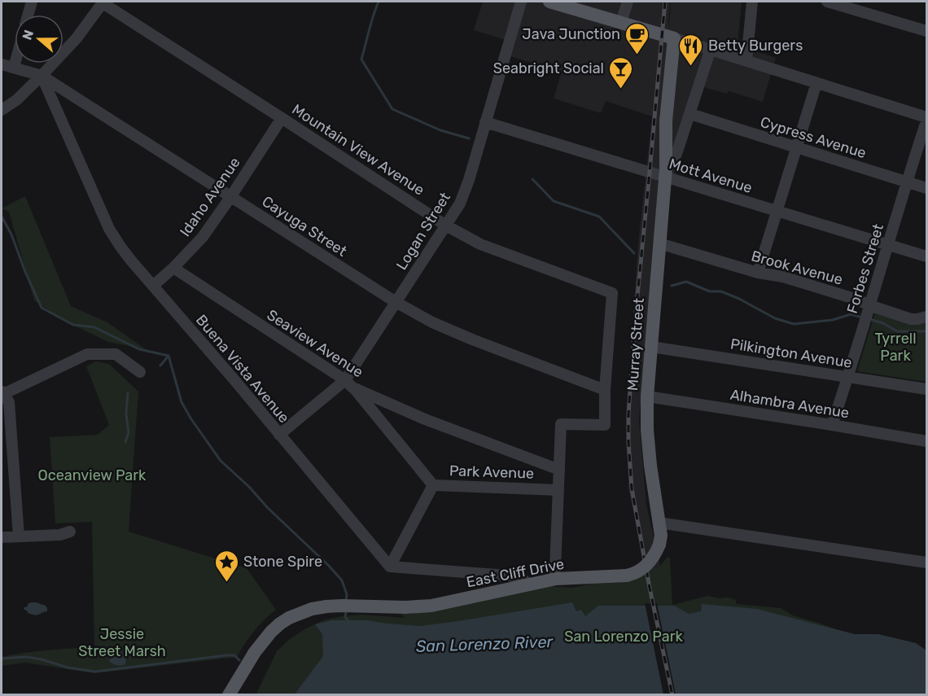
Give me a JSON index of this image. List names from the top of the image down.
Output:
{
  "streets": {
    "main road": ["Murray Street", "East Cliff Drive"],
    "street": [
      "Cypress Avenue",
      "Mountain View Avenue",
      "Mott Avenue",
      "Idaho Avenue",
      "Cayuga Street",
      "Logan Street",
      "Brook Avenue",
      "Forbes Street",
      "Seaview Avenue",
      "Pilkington Avenue",
      "Buena Vista Avenue",
      "Alhambra Avenue",
      "Park Avenue"
    ]
  },
  "crossings": [
    ["Cypress Avenue", "Forbes Street"],
    ["Cypress Avenue", "Murray Street"],
    ["Mountain View Avenue", "Idaho Avenue"],
    ["Mountain View Avenue", "Cayuga Street"],
    ["Mountain View Avenue", "Logan Street"],
    ["Mott Avenue", "Logan Street"],
    ["Mott Avenue", "Forbes Street"],
    ["Mott Avenue", "Murray Street"],
    ["Idaho Avenue", "Cayuga Street"],
    ["Idaho Avenue", "Seaview Avenue"],
    ["Idaho Avenue", "Buena Vista Avenue"],
    ["Cayuga Street", "Logan Street"],
    ["Cayuga Street", "Buena Vista Avenue"],
    ["Logan Street", "Seaview Avenue"],
    ["Logan Street", "Buena Vista Avenue"],
    ["Logan Street", "Park Avenue"],
    ["Brook Avenue", "Forbes Street"],
    ["Brook Avenue", "Murray Street"],
    ["Forbes Street", "Pilkington Avenue"],
    ["Forbes Street", "Alhambra Avenue"],
    ["Seaview Avenue", "Park Avenue"],
    ["Murray Street", "Pilkington Avenue"],
    ["Murray Street", "Alhambra Avenue"],
    ["Murray Street", "East Cliff Drive"]
  ],
  "water": ["San Lorenzo River"],
  "parks": [
    "Tyrrell Park",
    "Oceanview Park",
    "Jessie Street Marsh",
    "San Lorenzo Park"
  ],
  "places": {
    "cafe": ["Java Junction"],
    "restaurant": ["Betty Burgers"],
    "bar": ["Seabright Social"],
    "place": ["Stone Spire"]
  },
  "north": "left"
}
